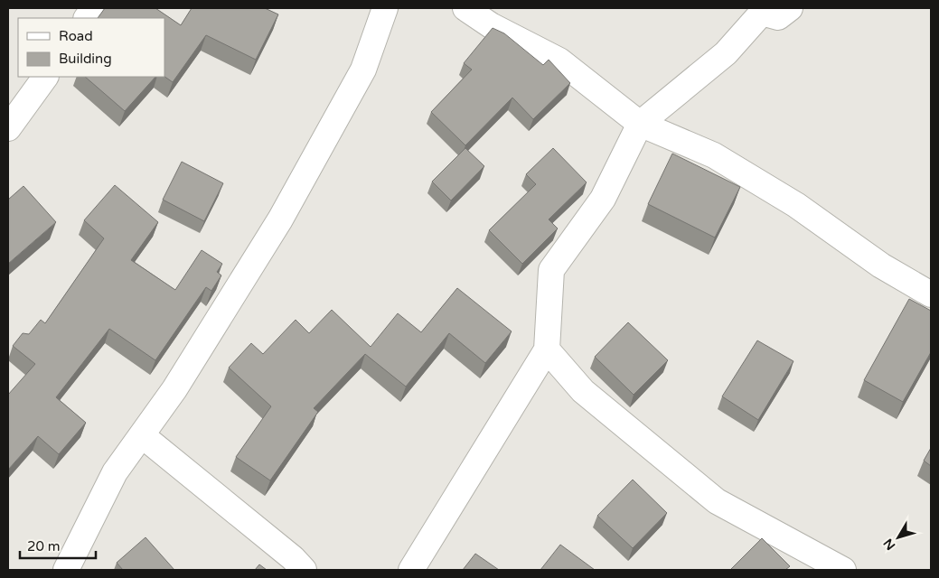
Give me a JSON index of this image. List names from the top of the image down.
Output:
{
  "legend": ["Road", "Building"],
  "scale_bar": "20 m",
  "north": "bottom left"
}
